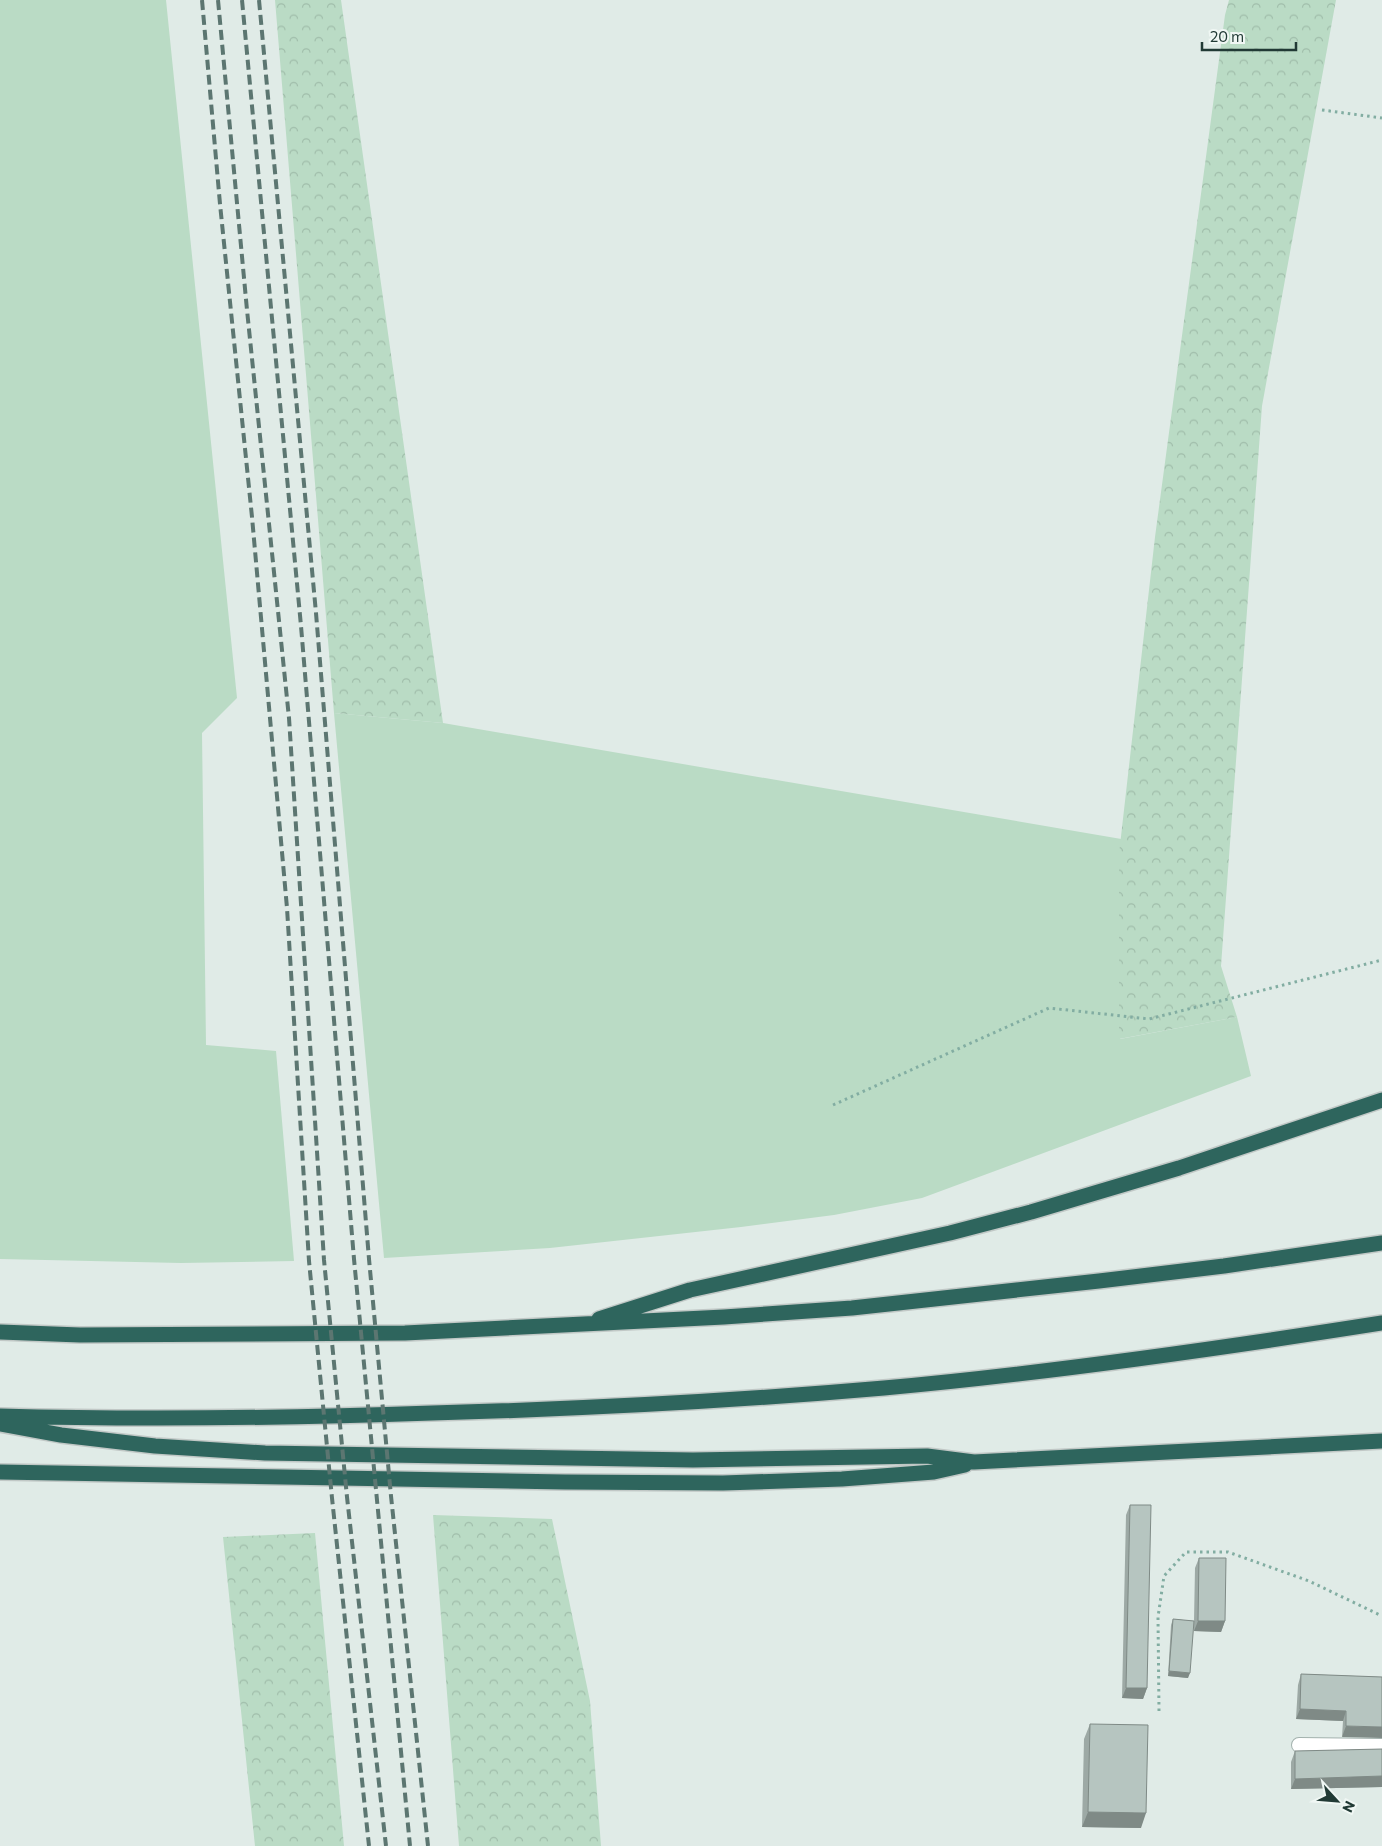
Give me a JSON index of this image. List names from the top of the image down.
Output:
{
  "scale_bar": "20 m",
  "north": "bottom right"
}
